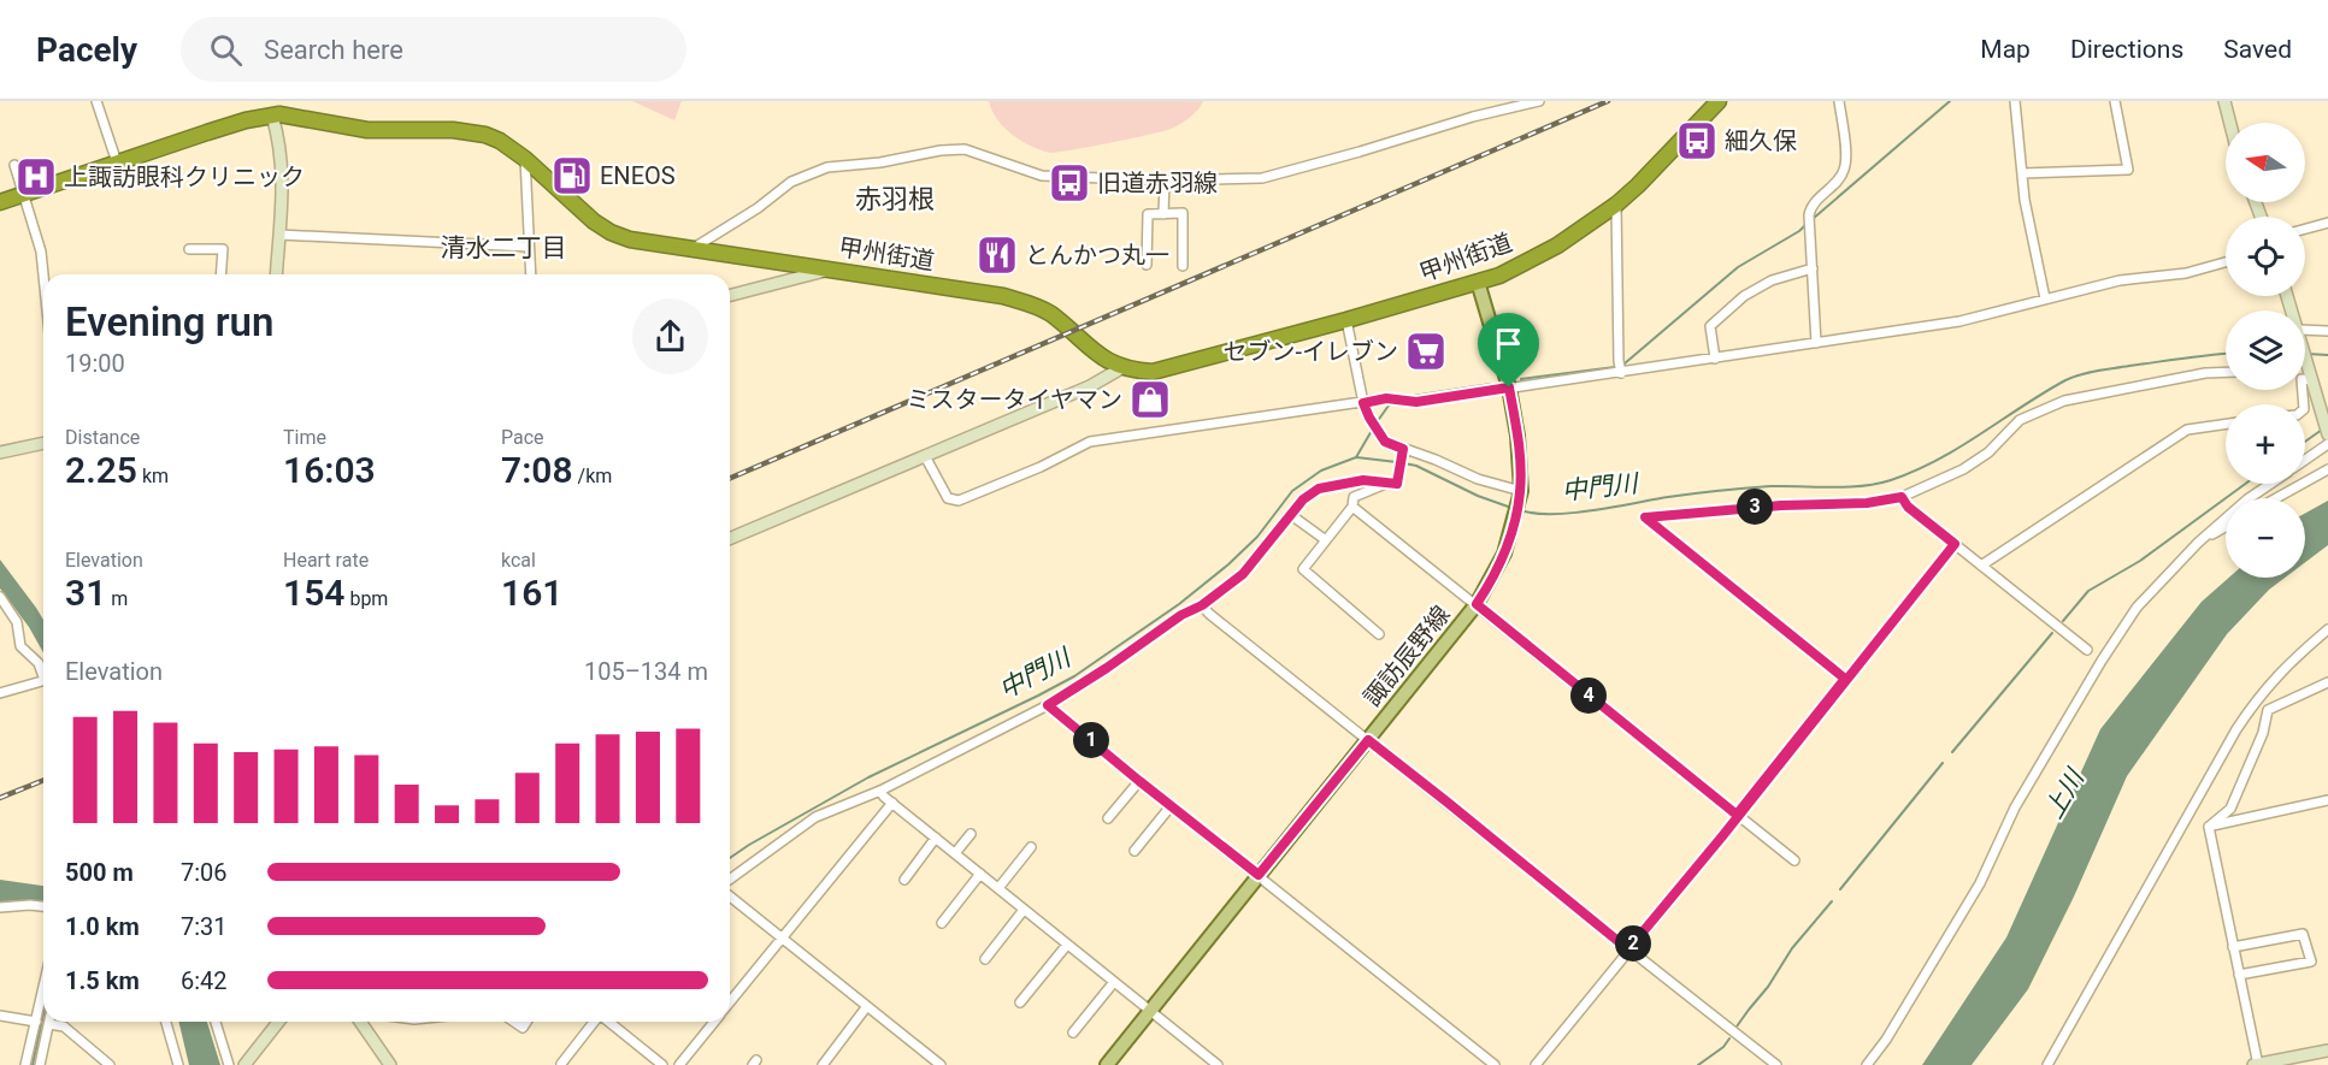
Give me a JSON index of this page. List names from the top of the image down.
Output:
{
  "streets": {
    "highway": ["甲州街道"],
    "main road": ["諏訪辰野線"]
  },
  "crossings": [
    ["甲州街道", "諏訪辰野線"]
  ],
  "districts": ["赤羽根", "清水二丁目"],
  "water": ["中門川", "上川"],
  "places": {
    "bus stop": ["細久保", "旧道赤羽線"],
    "fuel station": ["ENEOS"],
    "hospital": ["上諏訪眼科クリニック"],
    "restaurant": ["とんかつ丸一"],
    "supermarket": ["セブン-イレブン"],
    "shop": ["ミスタータイヤマン"]
  },
  "north": "left",
  "page": {
    "header": "Pacely",
    "search": "Search here",
    "nav": ["Map", "Directions", "Saved"],
    "map_buttons": ["+", "−"],
    "heading": ["Evening run", "19:00"],
    "stats": [
      ["Distance", "2.25 km"],
      ["Time", "16:03"],
      ["Pace", "7:08 /km"],
      ["Elevation", "31 m"],
      ["Heart rate", "154 bpm"],
      ["kcal", "161"]
    ],
    "pins": [
      "3",
      "4",
      "1",
      "2"
    ],
    "chart": ["Elevation", "105–134 m"],
    "list": [
      {
        "name": "500 m",
        "note": "7:06"
      },
      {
        "name": "1.0 km",
        "note": "7:31"
      },
      {
        "name": "1.5 km",
        "note": "6:42"
      }
    ]
  }
}
